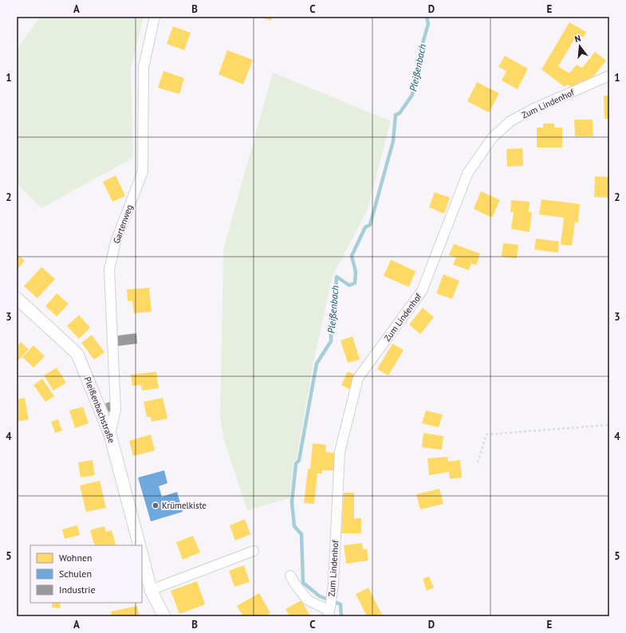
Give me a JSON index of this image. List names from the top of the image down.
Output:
{
  "streets": {
    "street": ["Zum Lindenhof", "Gartenweg", "Pleißenbachstraße"]
  },
  "crossings": [
    ["Gartenweg", "Pleißenbachstraße"]
  ],
  "water": ["Pleißenbach"],
  "places": ["Krümelkiste"],
  "legend": ["Wohnen", "Schulen", "Industrie"],
  "north": "top",
  "grid": {
    "columns": [
      "A",
      "B",
      "C",
      "D",
      "E"
    ],
    "rows": [
      "1",
      "2",
      "3",
      "4",
      "5"
    ]
  }
}
